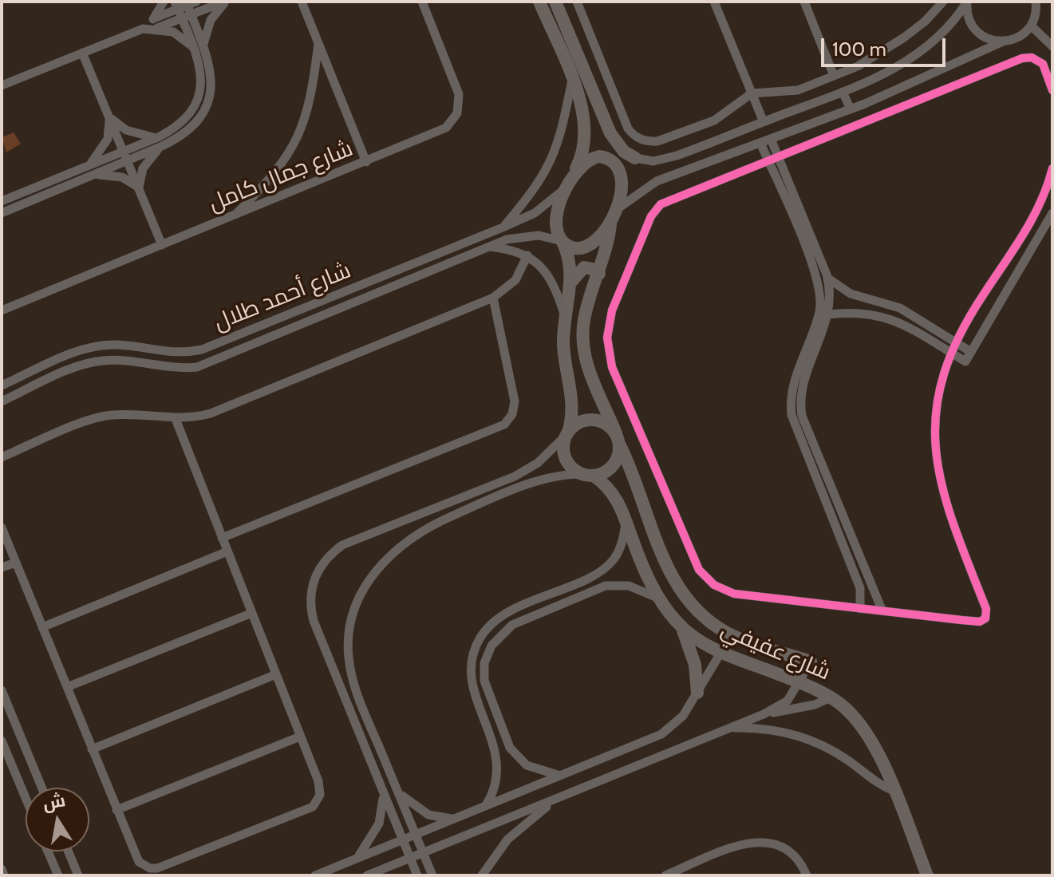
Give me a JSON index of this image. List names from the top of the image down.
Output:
{
  "streets": {
    "street": ["شارع جمال كامل", "شارع أحمد طلال", "شارع عفيفي"]
  },
  "scale_bar": "100 m",
  "north": "top"
}
